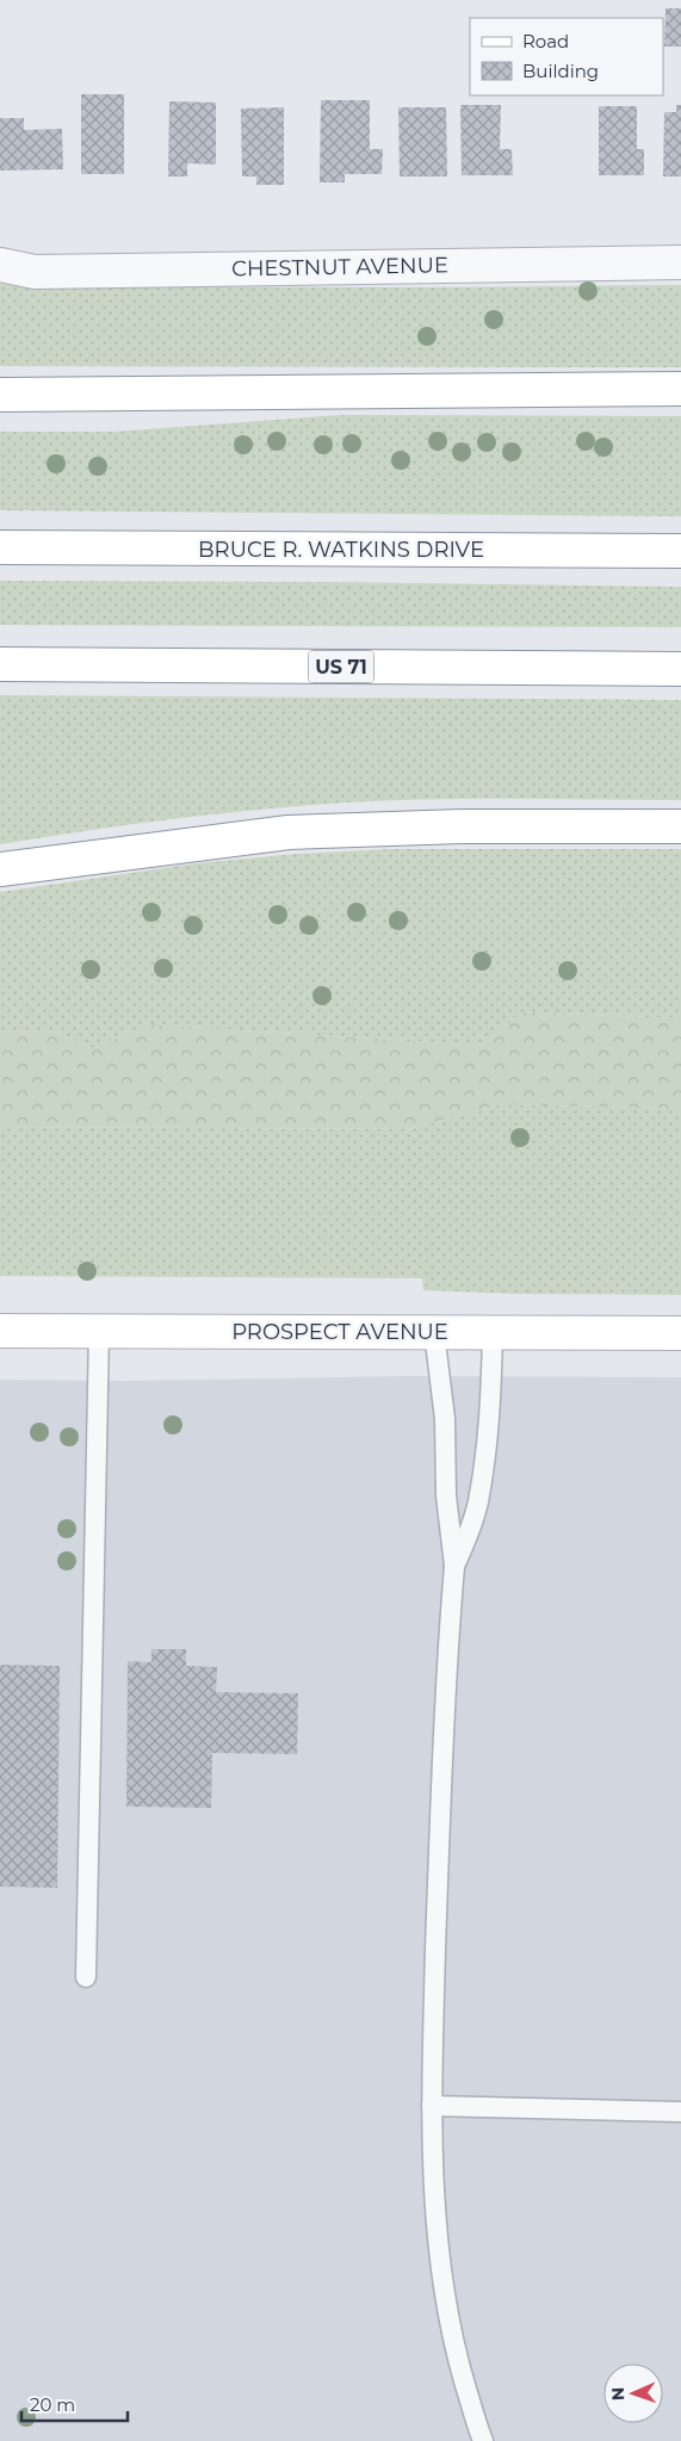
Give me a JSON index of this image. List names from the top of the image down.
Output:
{
  "streets": {
    "main road": ["BRUCE R. WATKINS DRIVE", "US 71", "PROSPECT AVENUE"],
    "street": ["CHESTNUT AVENUE"]
  },
  "legend": ["Road", "Building"],
  "scale_bar": "20 m",
  "north": "left"
}
